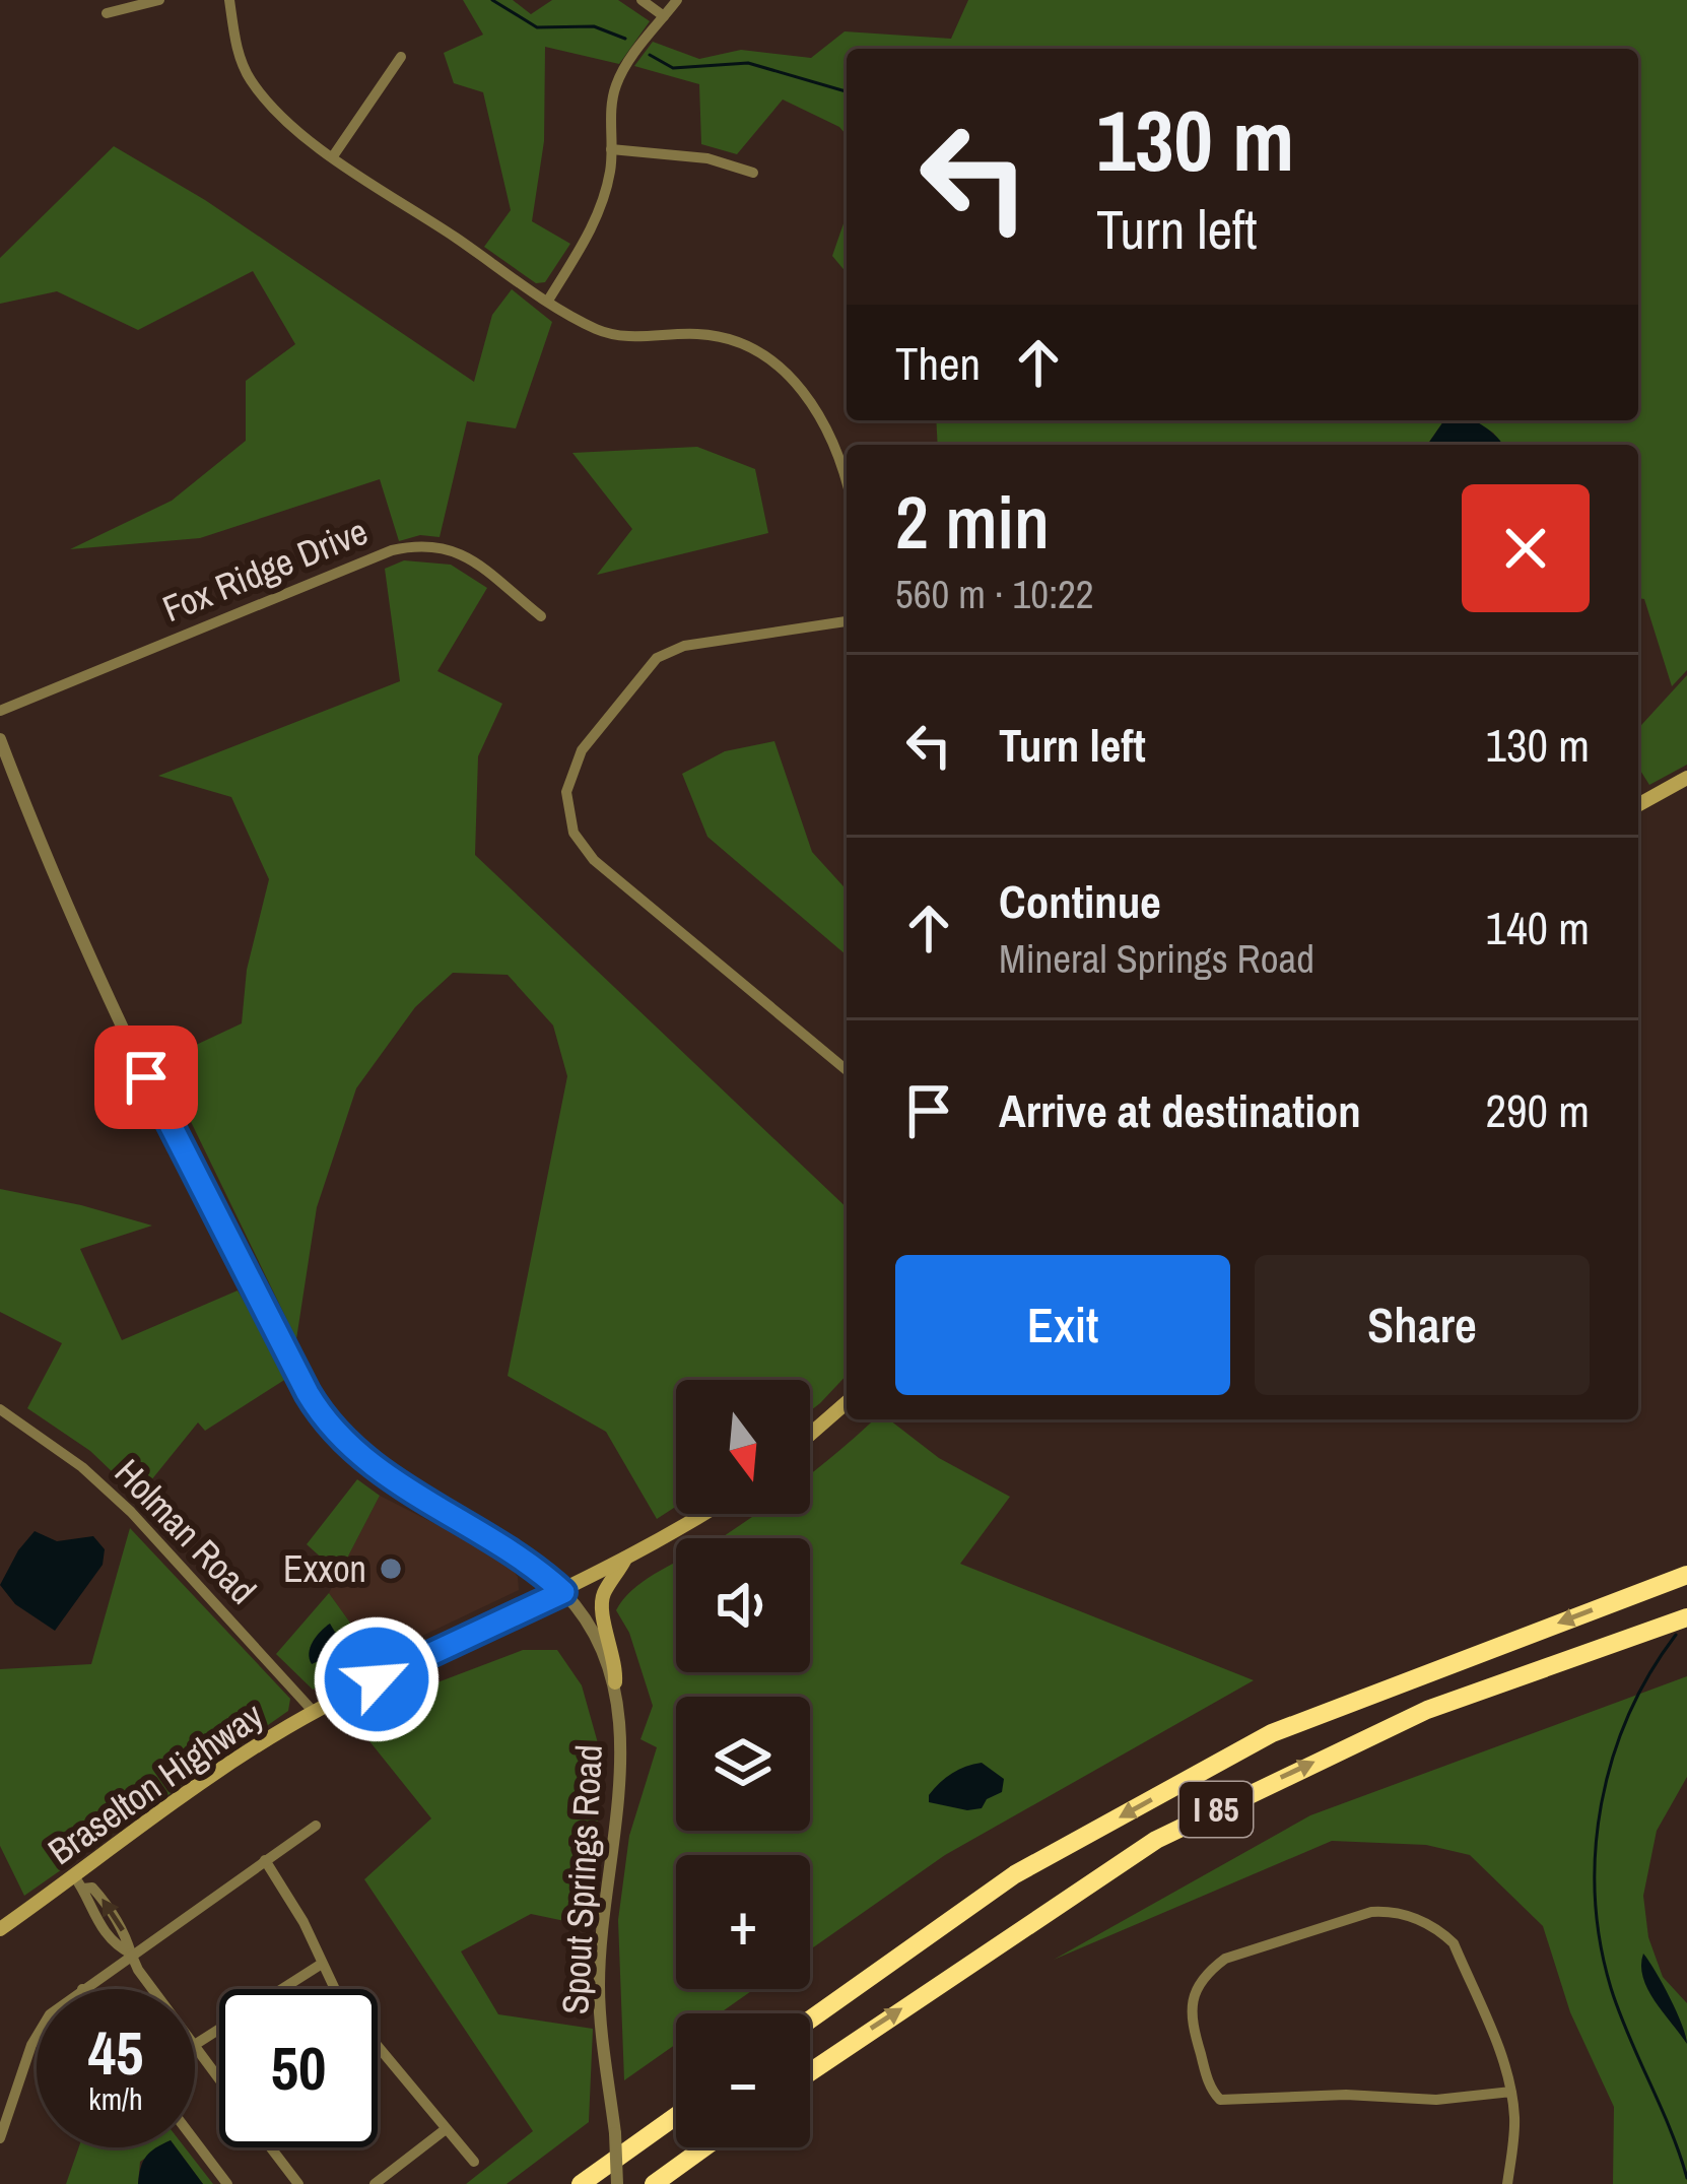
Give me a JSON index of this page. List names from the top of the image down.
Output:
{
  "streets": {
    "highway": ["I 85"],
    "main road": ["Braselton Highway"],
    "street": ["Fox Ridge Drive", "Holman Road", "Spout Springs Road"]
  },
  "crossings": [
    ["Holman Road", "Braselton Highway"],
    ["Braselton Highway", "Spout Springs Road"]
  ],
  "places": ["Exxon"],
  "north": "bottom",
  "page": {
    "turn": ["130 m", "Turn left"],
    "then": "Then",
    "heading": ["2 min", "560 m · 10:22"],
    "list": [
      {
        "name": "Turn left",
        "value": "130 m"
      },
      {
        "name": "Continue",
        "note": "Mineral Springs Road",
        "value": "140 m"
      },
      {
        "name": "Arrive at destination",
        "value": "290 m"
      }
    ],
    "buttons": ["Exit", "Share"],
    "map_buttons": ["+", "−"],
    "speed": "45 km/h",
    "limit": "50"
  }
}
